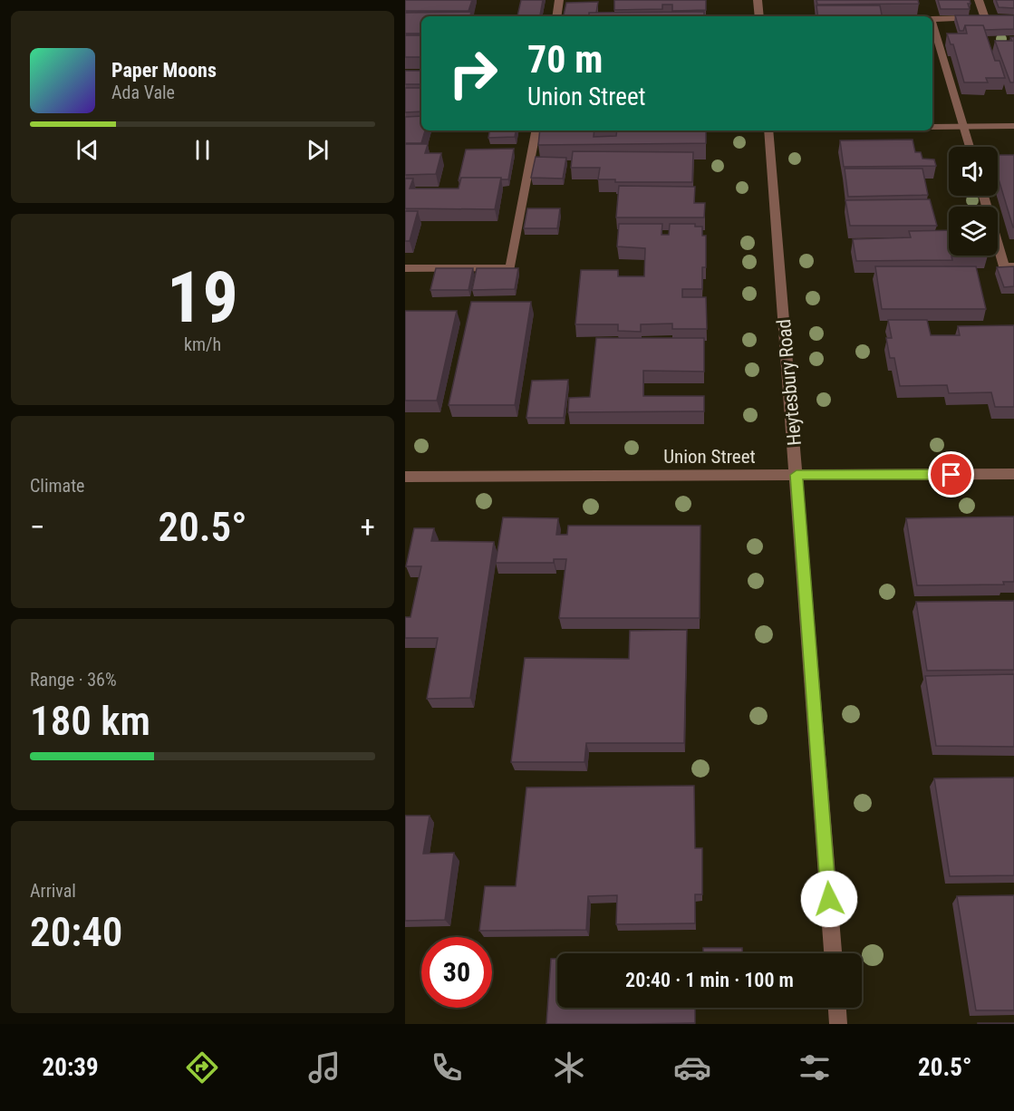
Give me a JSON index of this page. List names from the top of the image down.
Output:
{
  "streets": {
    "street": ["Heytesbury Road", "Union Street"]
  },
  "crossings": [
    ["Heytesbury Road", "Union Street"]
  ],
  "page": {
    "turn": ["70 m", "Union Street"],
    "song": ["Paper Moons", "Ada Vale"],
    "tile": [
      ["19", "km/h"],
      "Climate",
      ["Range · 36%", "180 km"],
      ["Arrival", "20:40"]
    ],
    "heat": ["−", "20.5°", "+"],
    "limit": "30",
    "trip": "20:40 · 1 min · 100 m",
    "tabs": ["20:39", "20.5°"]
  }
}
